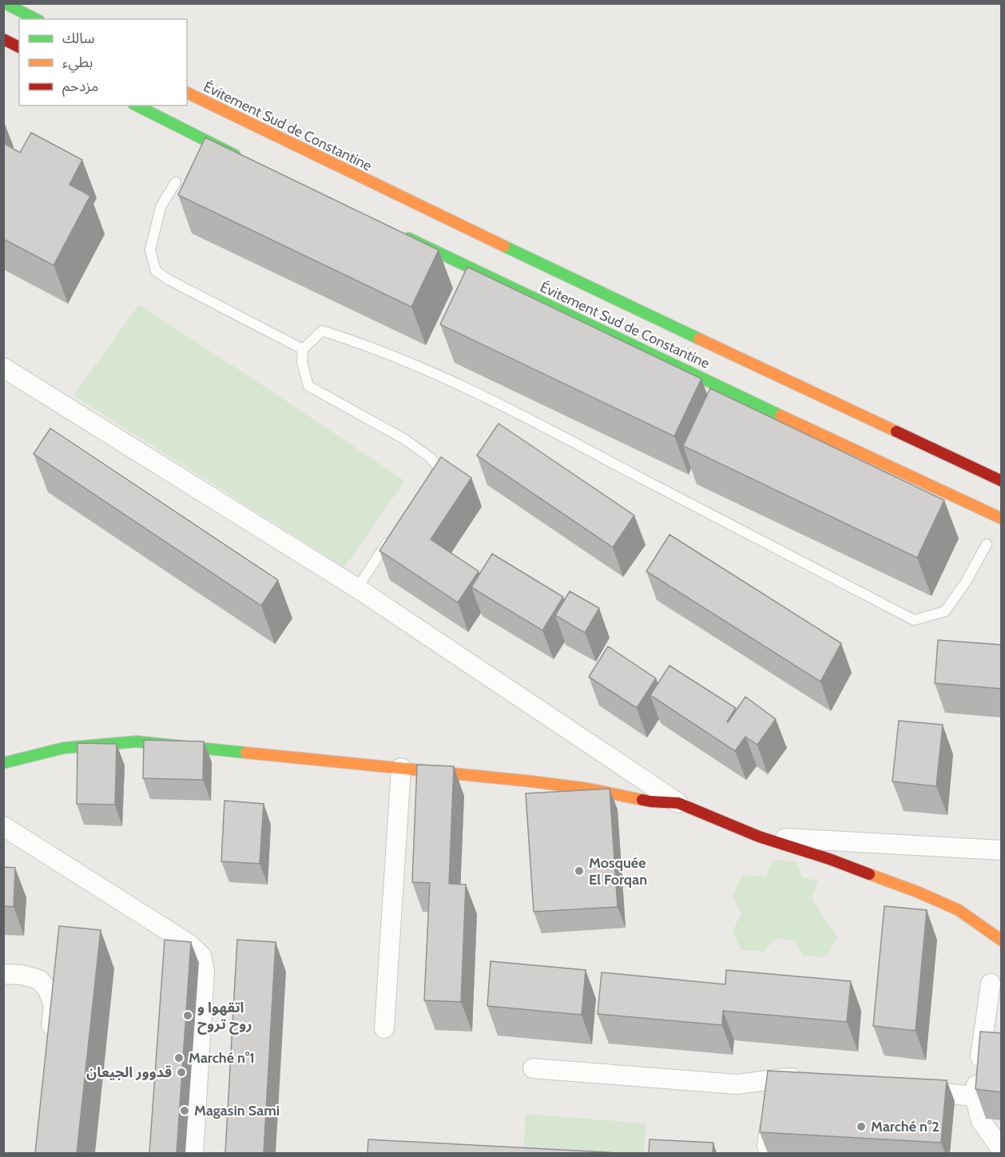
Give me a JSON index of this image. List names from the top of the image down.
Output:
{
  "streets": {
    "main road": ["Évitement Sud de Constantine"]
  },
  "places": [
    "Mosquée El Forqan",
    "اتقهوا و روح تروح",
    "Marché n°1",
    "قدوور الجيعان",
    "Magasin Sami",
    "Marché n°2"
  ],
  "legend": ["سالك", "بطيء", "مزدحم"]
}
